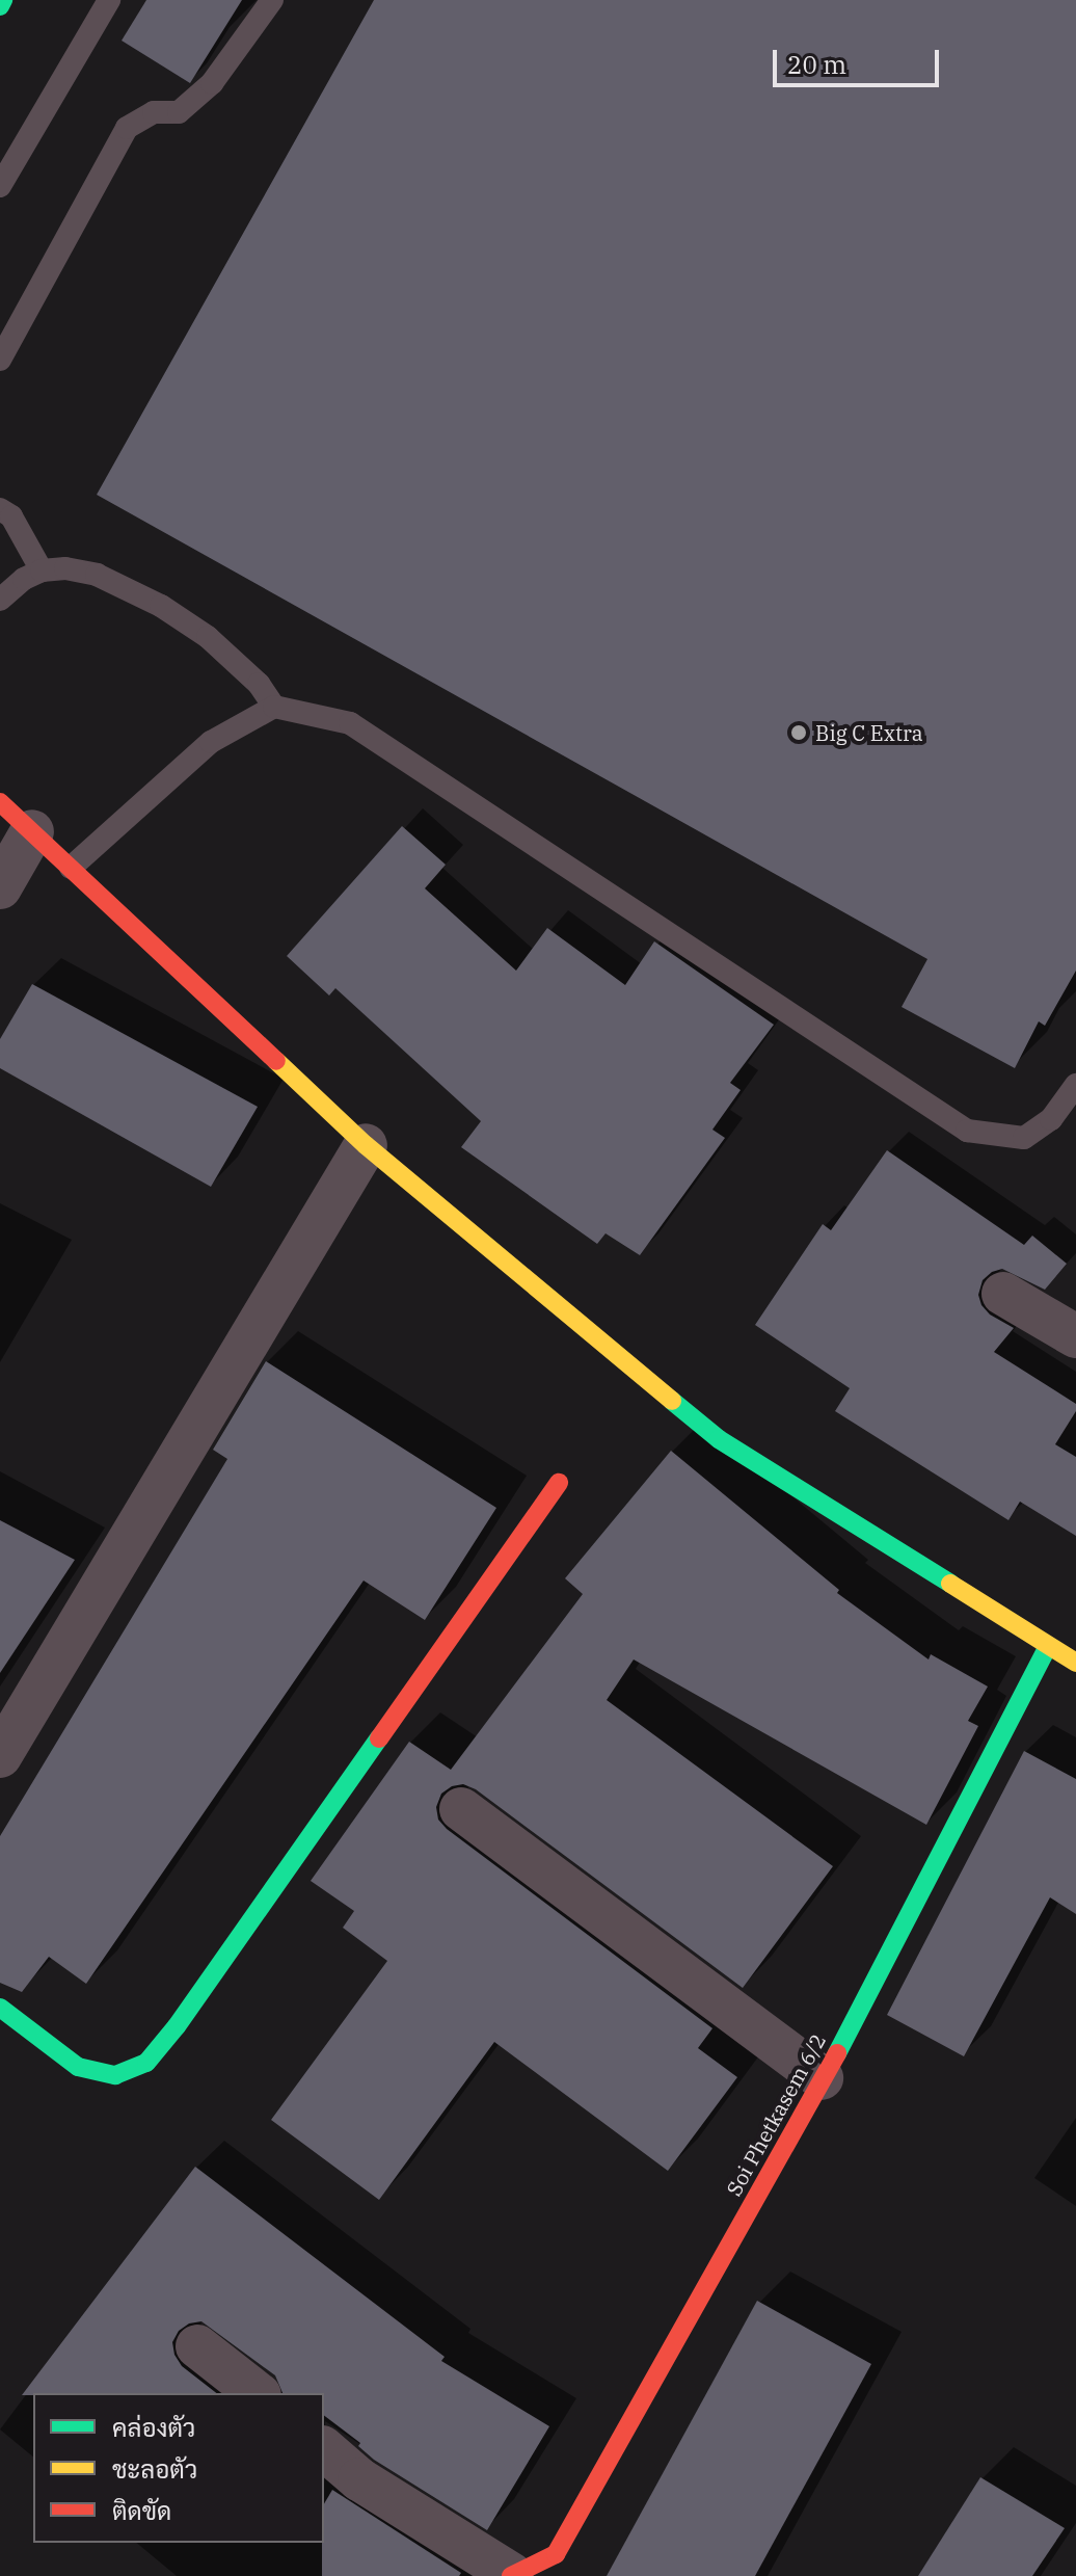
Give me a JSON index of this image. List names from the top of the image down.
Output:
{
  "streets": {
    "street": ["Soi Phetkasem 6/2"]
  },
  "places": ["Big C Extra"],
  "legend": ["คล่องตัว", "ชะลอตัว", "ติดขัด"],
  "scale_bar": "20 m"
}
